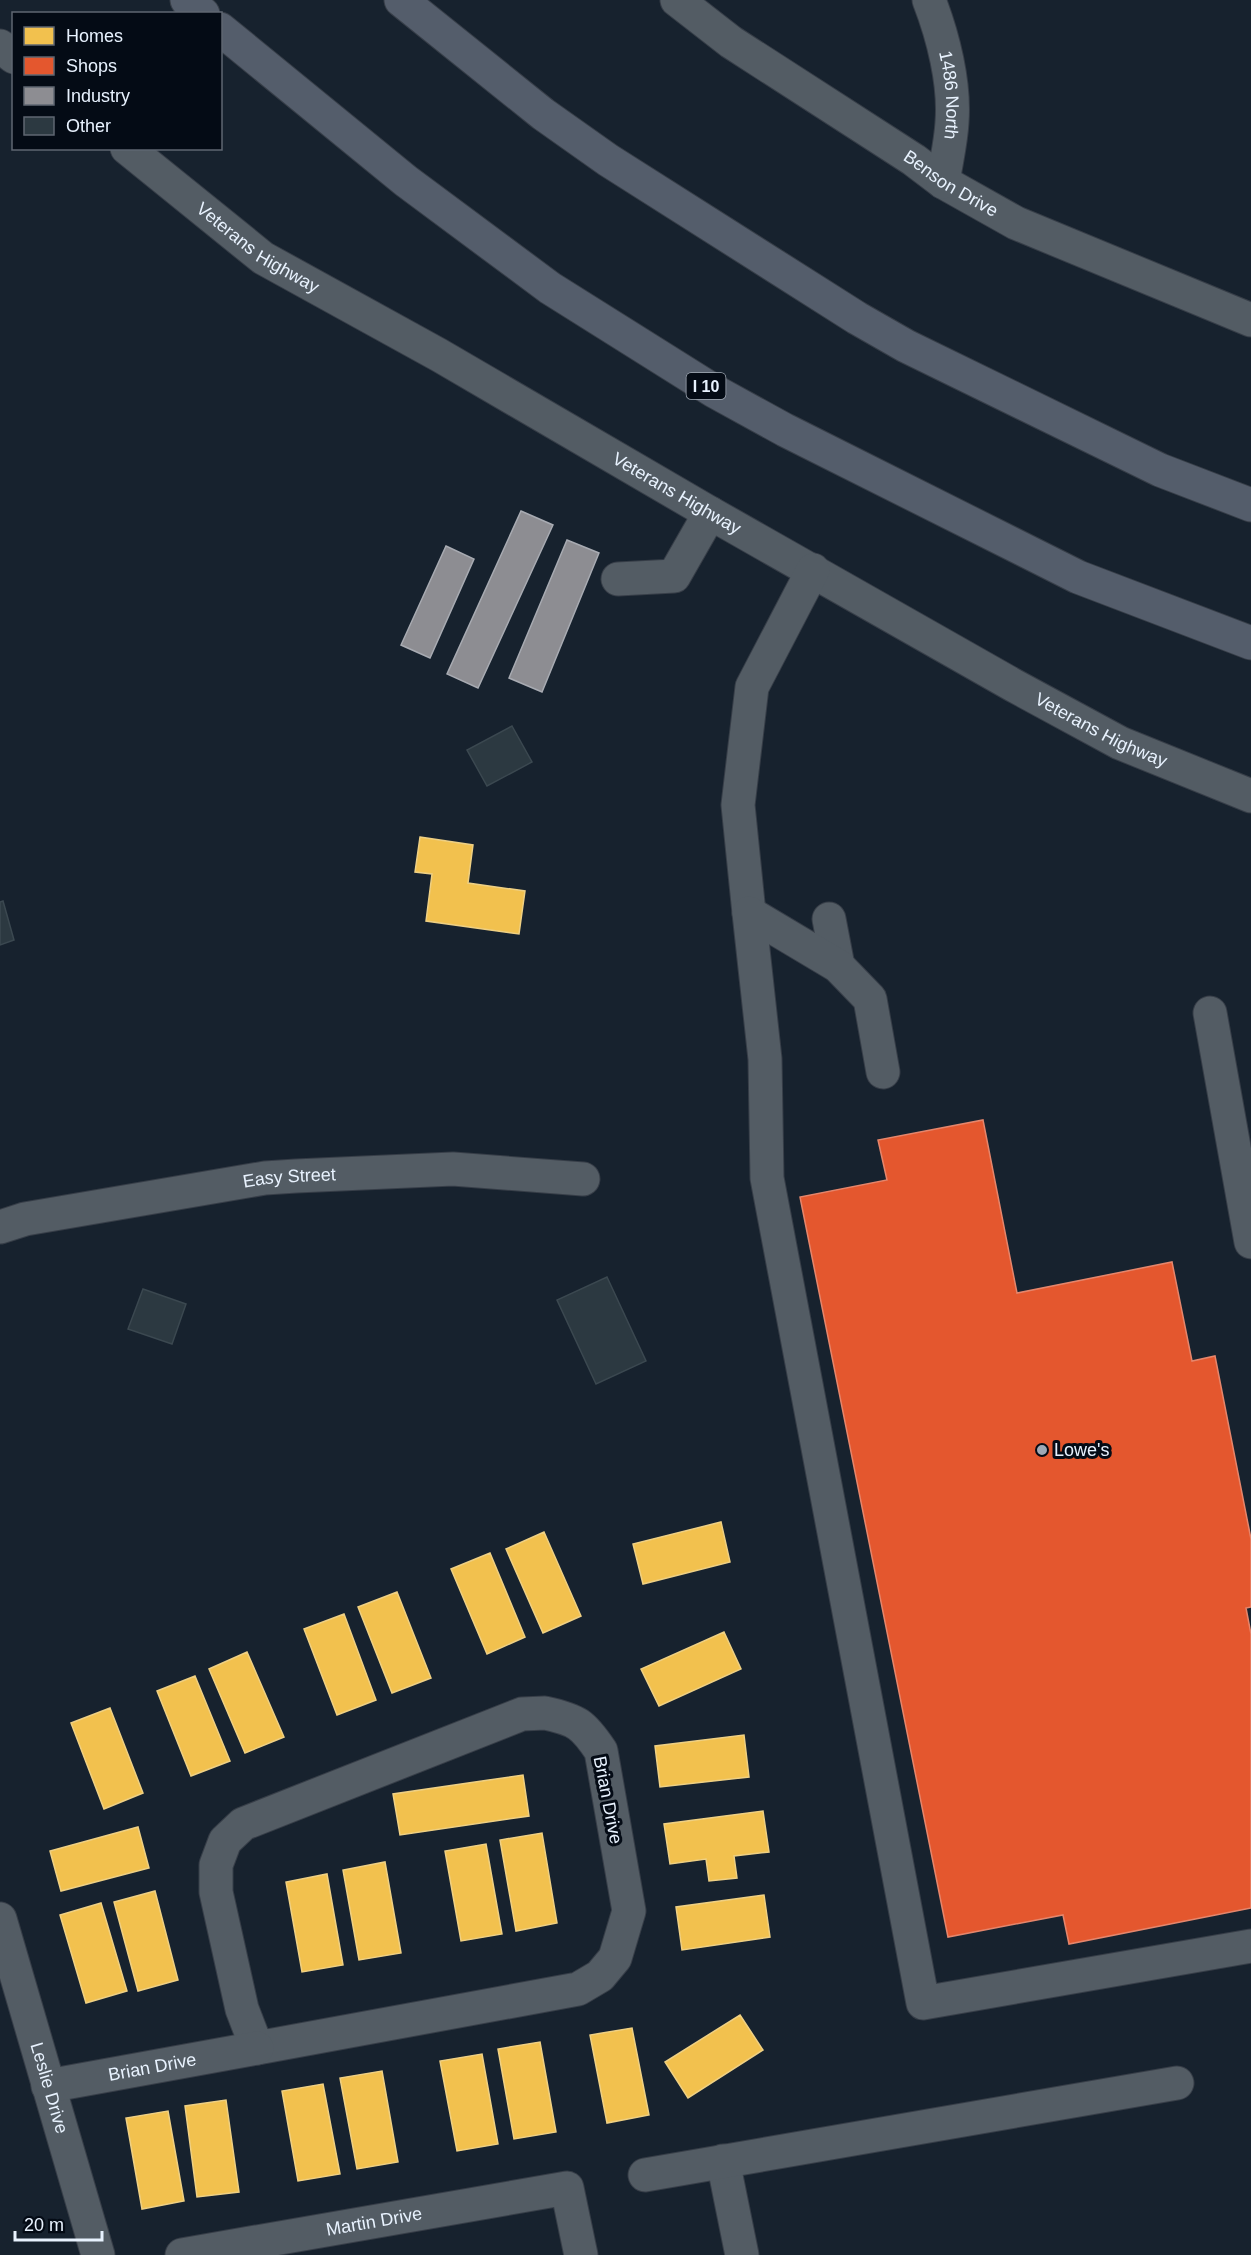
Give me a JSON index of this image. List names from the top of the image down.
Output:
{
  "streets": {
    "highway": ["I 10"],
    "street": [
      "1486 North",
      "Benson Drive",
      "Veterans Highway",
      "Easy Street",
      "Brian Drive",
      "Leslie Drive",
      "Martin Drive"
    ]
  },
  "crossings": [
    ["1486 North", "Benson Drive"],
    ["Brian Drive", "Leslie Drive"]
  ],
  "places": ["Lowe's"],
  "legend": [
    "Homes",
    "Shops",
    "Industry",
    "Other"
  ],
  "scale_bar": "20 m"
}
